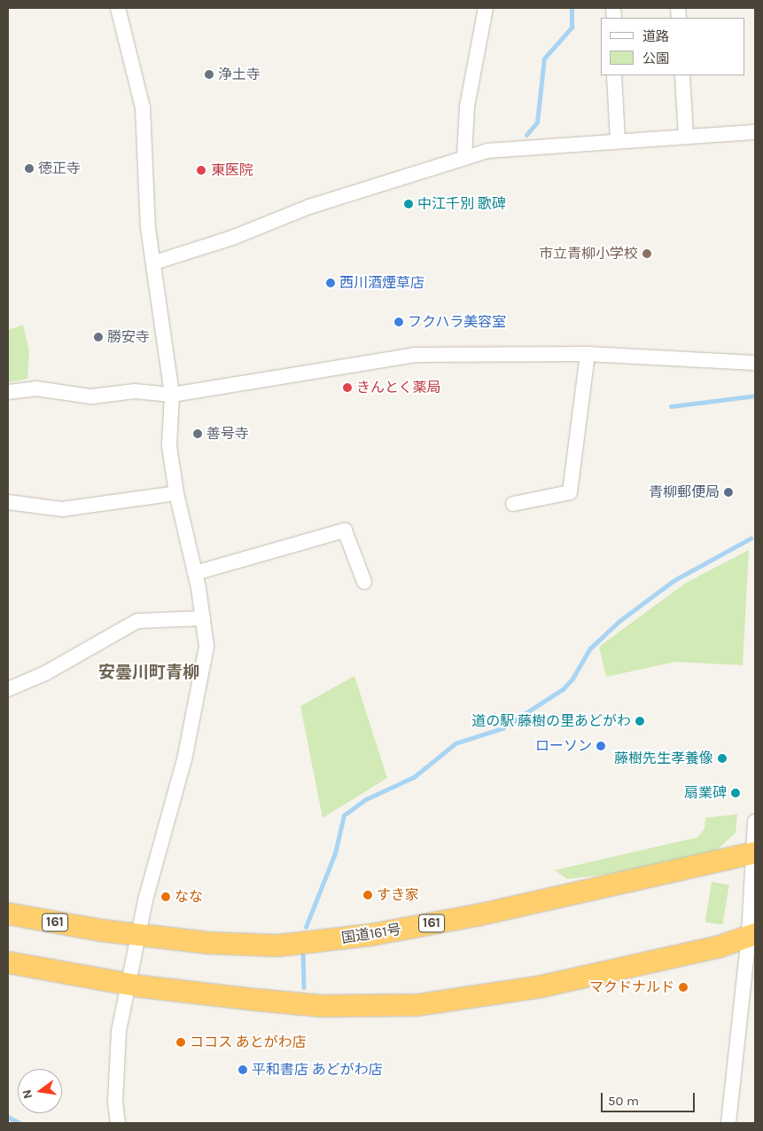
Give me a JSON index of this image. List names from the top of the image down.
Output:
{
  "streets": {
    "highway": ["161", "国道161号"]
  },
  "districts": ["安曇川町青柳"],
  "places": [
    "浄土寺",
    "徳正寺",
    "東医院",
    "中江千別 歌碑",
    "市立青柳小学校",
    "西川酒煙草店",
    "フクハラ美容室",
    "勝安寺",
    "きんとく薬局",
    "善号寺",
    "青柳郵便局",
    "道の駅 藤樹の里あどがわ",
    "ローソン",
    "藤樹先生孝養像",
    "扇業碑",
    "すき家",
    "なな",
    "マクドナルド",
    "ココス あとがわ店",
    "平和書店 あどがわ店"
  ],
  "legend": ["道路", "公園"],
  "scale_bar": "50 m",
  "north": "left"
}
